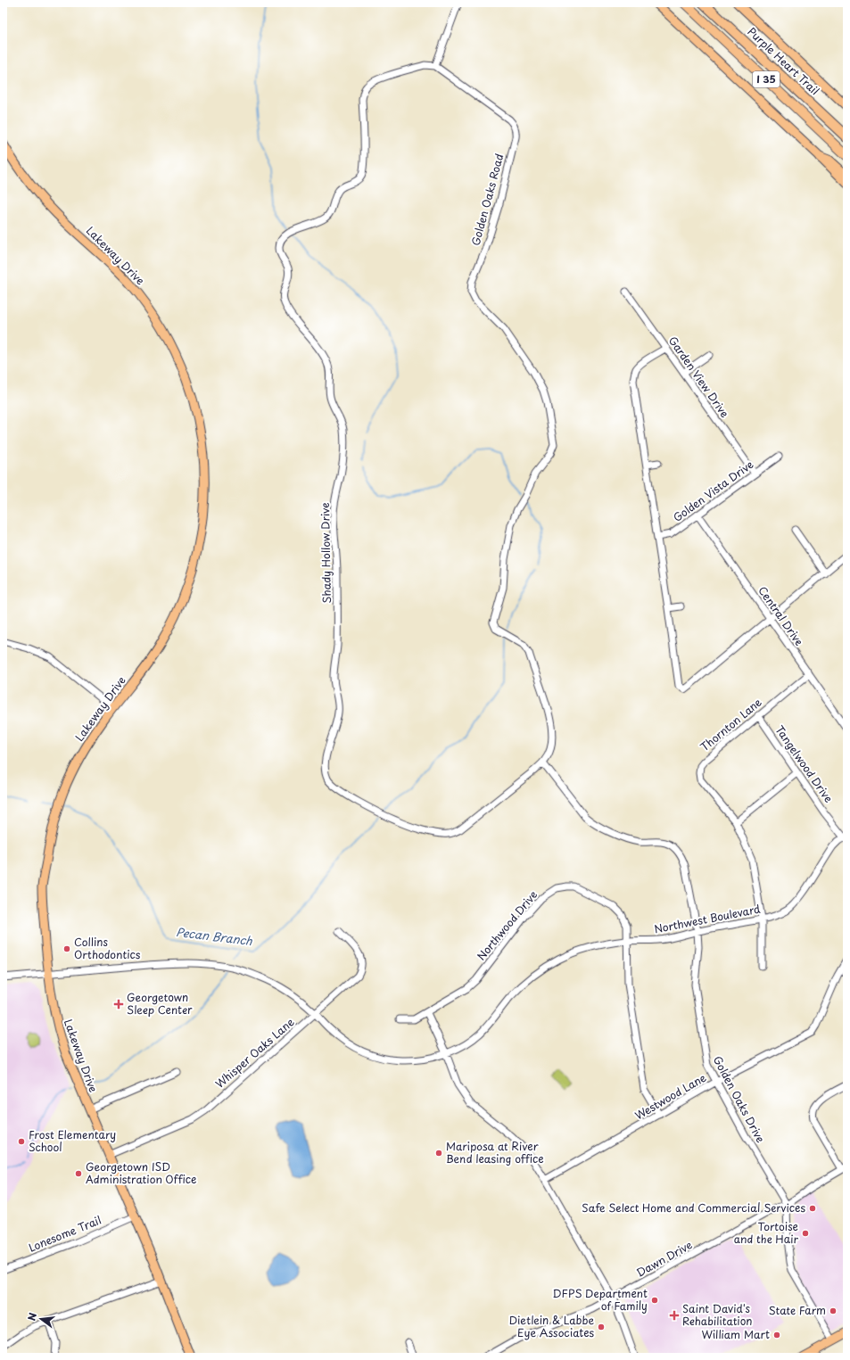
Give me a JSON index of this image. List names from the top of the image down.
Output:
{
  "streets": {
    "highway": ["Purple Heart Trail", "I 35"],
    "main road": ["Lakeway Drive"],
    "street": [
      "Golden Oaks Road",
      "Garden View Drive",
      "Golden Vista Drive",
      "Shady Hollow Drive",
      "Central Drive",
      "Thornton Lane",
      "Tangelwood Drive",
      "Northwest Boulevard",
      "Northwood Drive",
      "Whisper Oaks Lane",
      "Westwood Lane",
      "Golden Oaks Drive",
      "Lonesome Trail",
      "Dawn Drive"
    ]
  },
  "crossings": [
    ["Golden Oaks Road", "Shady Hollow Drive"],
    ["Golden Oaks Road", "Golden Oaks Drive"],
    ["Lakeway Drive", "Northwest Boulevard"],
    ["Lakeway Drive", "Whisper Oaks Lane"],
    ["Lakeway Drive", "Lonesome Trail"],
    ["Garden View Drive", "Golden Vista Drive"],
    ["Golden Vista Drive", "Central Drive"],
    ["Shady Hollow Drive", "Golden Oaks Drive"],
    ["Central Drive", "Thornton Lane"],
    ["Thornton Lane", "Tangelwood Drive"],
    ["Thornton Lane", "Northwest Boulevard"],
    ["Tangelwood Drive", "Northwest Boulevard"],
    ["Northwest Boulevard", "Northwood Drive"],
    ["Northwest Boulevard", "Whisper Oaks Lane"],
    ["Northwest Boulevard", "Golden Oaks Drive"],
    ["Northwood Drive", "Westwood Lane"],
    ["Westwood Lane", "Golden Oaks Drive"],
    ["Golden Oaks Drive", "Dawn Drive"]
  ],
  "water": ["Pecan Branch"],
  "places": {
    "other": [
      "Collins Orthodontics",
      "Frost Elementary School",
      "Mariposa at River Bend leasing office",
      "Georgetown ISD Administration Office",
      "Safe Select Home and Commercial Services",
      "Tortoise and the Hair",
      "DFPS Department of Family",
      "State Farm",
      "Dietlein & Labbe Eye Associates",
      "William Mart"
    ],
    "health": ["Georgetown Sleep Center", "Saint David's Rehabilitation"]
  },
  "north": "left"
}
